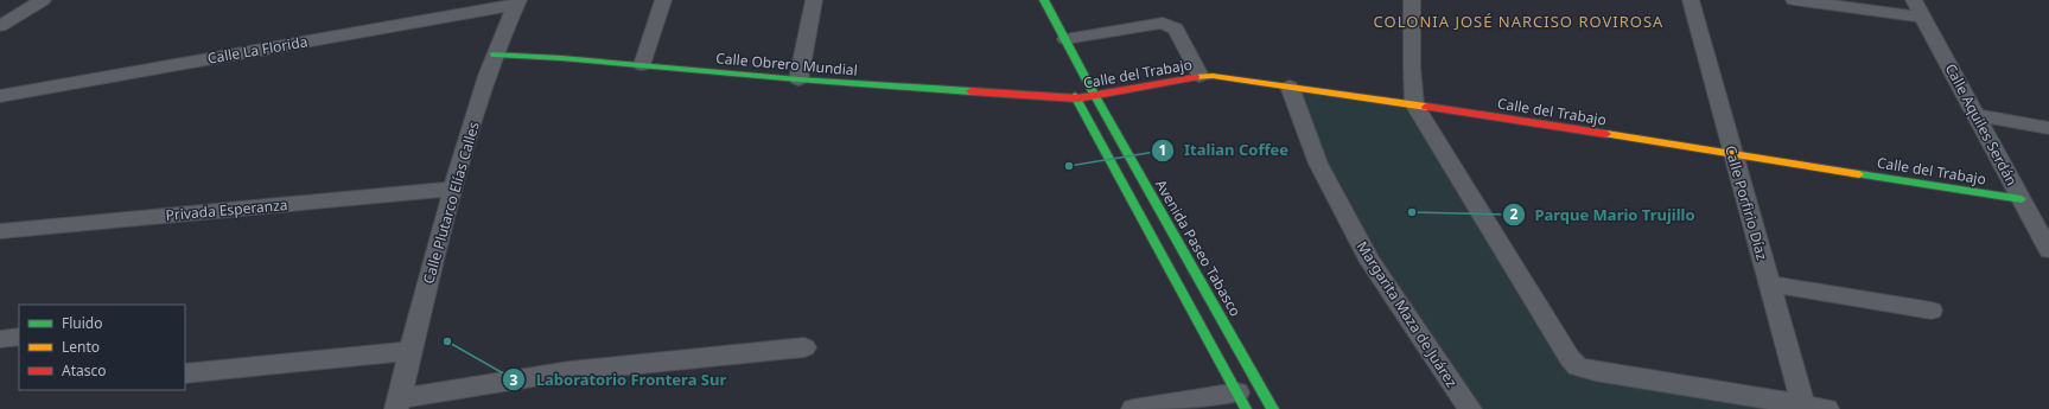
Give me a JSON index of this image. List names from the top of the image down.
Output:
{
  "streets": {
    "street": [
      "Calle La Florida",
      "Calle Obrero Mundial",
      "Calle del Trabajo",
      "Calle Aquiles Serdán",
      "Calle Plutarco Elías Calles",
      "Calle Porfirio Díaz",
      "Privada Esperanza",
      "Avenida Paseo Tabasco",
      "Margarita Maza de Juárez"
    ]
  },
  "crossings": [
    ["Calle La Florida", "Calle Plutarco Elías Calles"],
    ["Calle Obrero Mundial", "Calle del Trabajo"],
    ["Calle Obrero Mundial", "Calle Plutarco Elías Calles"],
    ["Calle del Trabajo", "Calle Aquiles Serdán"],
    ["Calle del Trabajo", "Calle Porfirio Díaz"],
    ["Calle del Trabajo", "Avenida Paseo Tabasco"],
    ["Calle del Trabajo", "Margarita Maza de Juárez"],
    ["Calle Plutarco Elías Calles", "Privada Esperanza"]
  ],
  "districts": ["COLONIA JOSÉ NARCISO ROVIROSA"],
  "places": ["Italian Coffee", "Parque Mario Trujillo", "Laboratorio Frontera Sur"],
  "legend": ["Fluido", "Lento", "Atasco"]
}
